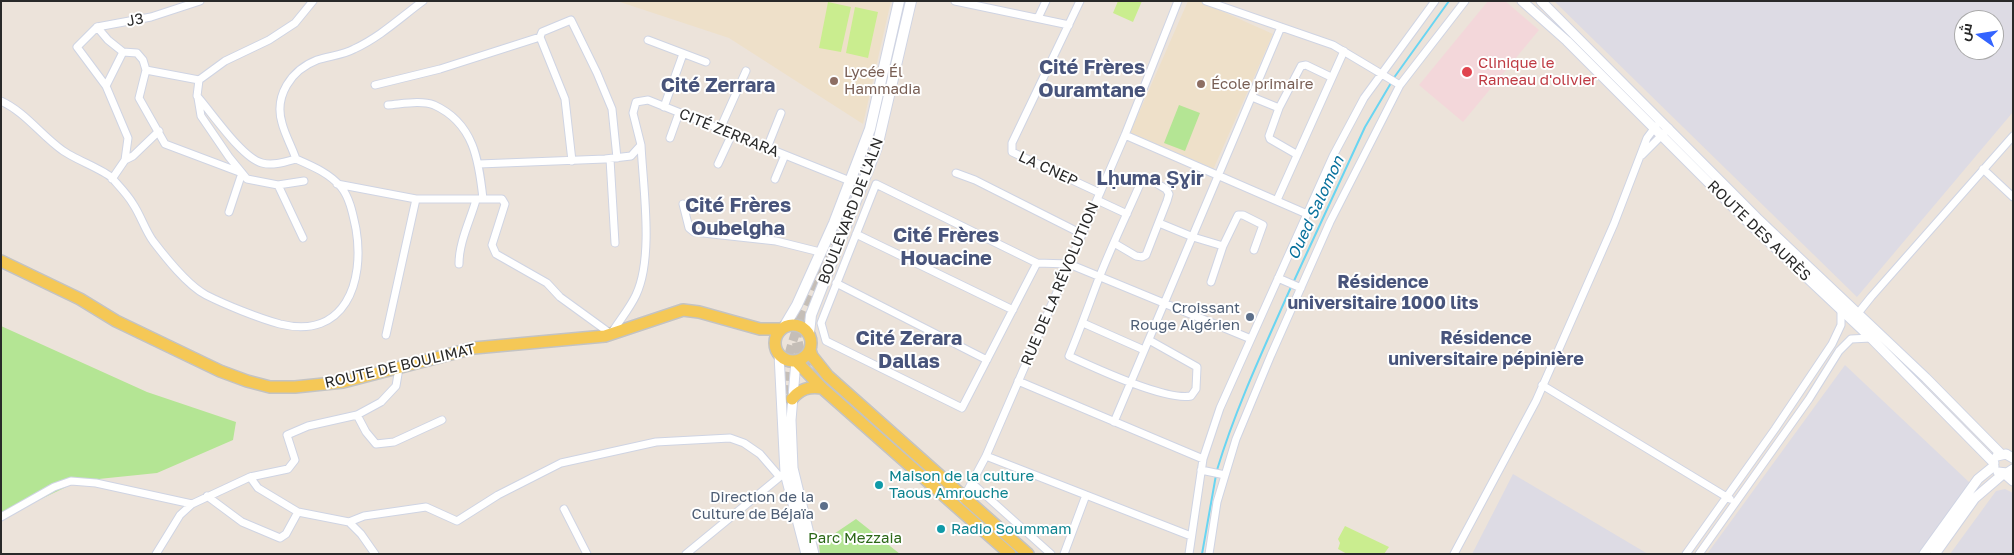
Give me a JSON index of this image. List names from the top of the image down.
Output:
{
  "streets": {
    "main road": ["BOULEVARD DE L'ALN", "ROUTE DE BOULIMAT"],
    "street": [
      "J3",
      "CITÉ ZERRARA",
      "LA CNEP",
      "ROUTE DES AURÈS",
      "RUE DE LA RÉVOLUTION"
    ]
  },
  "crossings": [
    ["CITÉ ZERRARA", "BOULEVARD DE L'ALN"],
    ["LA CNEP", "RUE DE LA RÉVOLUTION"],
    ["BOULEVARD DE L'ALN", "ROUTE DE BOULIMAT"]
  ],
  "districts": [
    "Cité Frères Ouramtane",
    "Cité Zerrara",
    "Lḥuma Ṣɣir",
    "Cité Frères Oubelgha",
    "Cité Frères Houacine",
    "Résidence universitaire 1000 lits",
    "Résidence universitaire pépinière",
    "Cité Zerara Dallas"
  ],
  "water": ["Oued Salomon"],
  "parks": ["Parc Mezzaia"],
  "places": [
    "Clinique le Rameau d'olivier",
    "Lycée Él Hammadia",
    "École primaire",
    "Croissant Rouge Algérien",
    "Maison de la culture Taous Amrouche",
    "Direction de la Culture de Béjaïa",
    "Radio Soummam"
  ],
  "north": "left"
}
